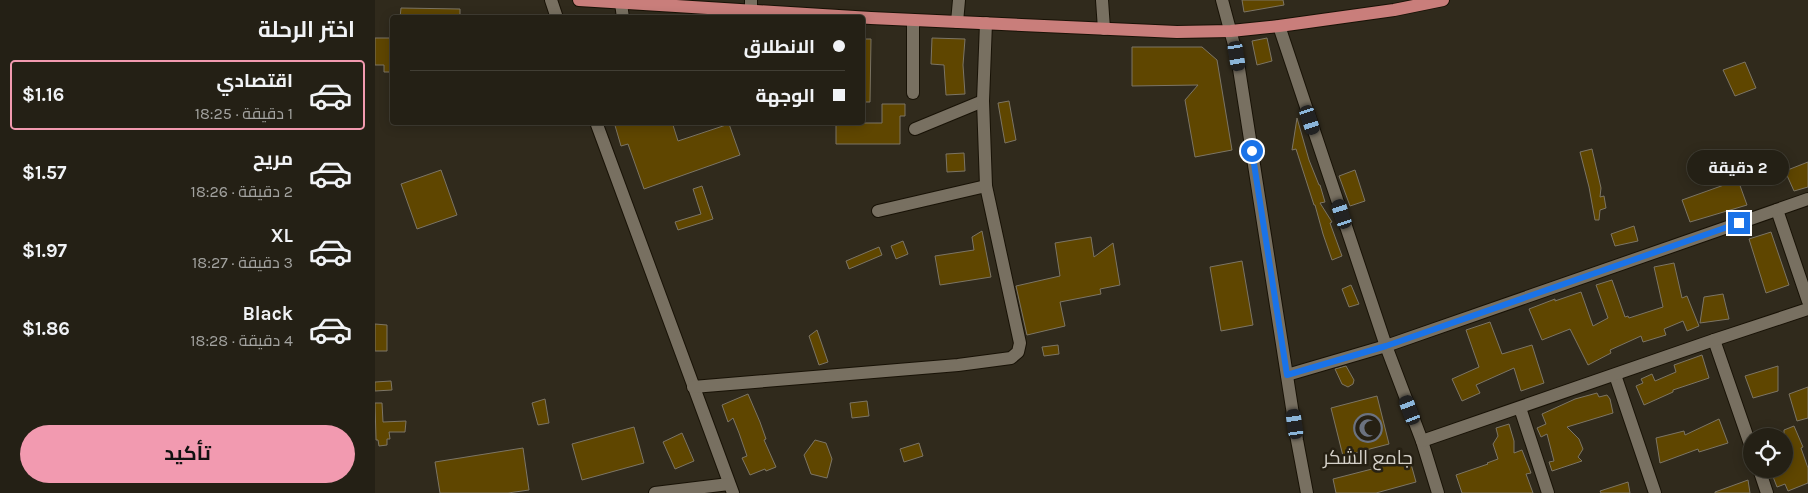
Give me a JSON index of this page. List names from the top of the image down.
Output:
{
  "places": {
    "mosque": ["جامع الشكر"]
  },
  "page": {
    "heading": "اختر الرحلة",
    "banner": ["الانطلاق", "الوجهة"],
    "list": [
      {
        "name": "اقتصادي",
        "note": "1 دقيقة · 18:25",
        "value": "$1.16"
      },
      {
        "name": "مريح",
        "note": "2 دقيقة · 18:26",
        "value": "$1.57"
      },
      {
        "name": "XL",
        "note": "3 دقيقة · 18:27",
        "value": "$1.97"
      },
      {
        "name": "Black",
        "note": "4 دقيقة · 18:28",
        "value": "$1.86"
      }
    ],
    "bubble": "2 دقيقة",
    "buttons": "تأكيد"
  }
}
